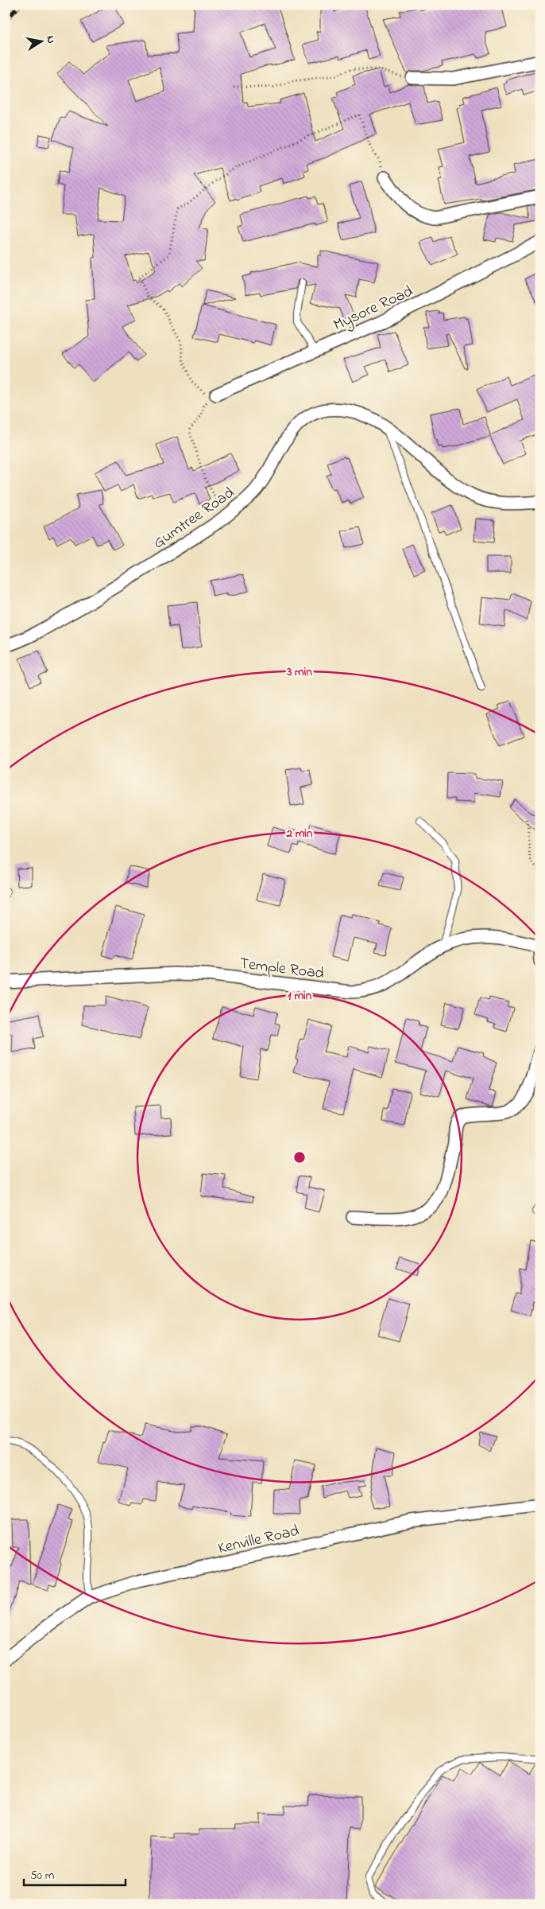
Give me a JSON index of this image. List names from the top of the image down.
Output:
{
  "streets": {
    "street": [
      "Mysore Road",
      "Gumtree Road",
      "Temple Road",
      "Kenville Road"
    ]
  },
  "scale_bar": "50 m",
  "north": "right",
  "rings": ["3 min", "2 min", "1 min"]
}
